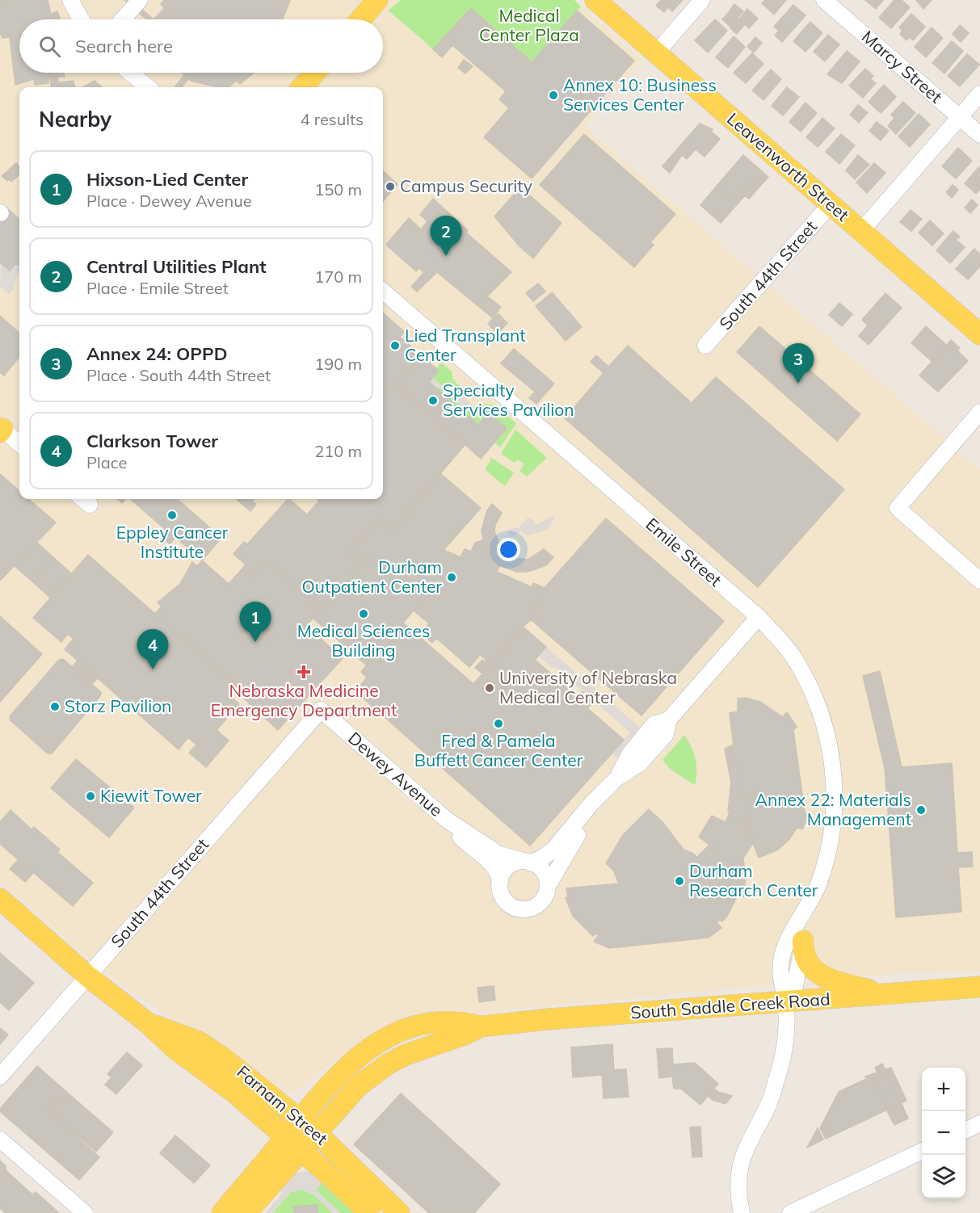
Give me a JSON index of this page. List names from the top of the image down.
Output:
{
  "streets": {
    "main road": ["Leavenworth Street", "South Saddle Creek Road", "Farnam Street"],
    "street": [
      "Marcy Street",
      "South 44th Street",
      "Emile Street",
      "Dewey Avenue"
    ]
  },
  "crossings": [
    ["Leavenworth Street", "South 44th Street"],
    ["South 44th Street", "Dewey Avenue"],
    ["South 44th Street", "Farnam Street"],
    ["Emile Street", "South Saddle Creek Road"],
    ["South Saddle Creek Road", "Farnam Street"]
  ],
  "parks": ["Medical Center Plaza"],
  "places": {
    "other": [
      "Annex 10: Business Services Center",
      "Campus Security",
      "Lied Transplant Center",
      "Specialty Services Pavilion",
      "Eppley Cancer Institute",
      "Durham Outpatient Center",
      "Medical Sciences Building",
      "University of Nebraska Medical Center",
      "Storz Pavilion",
      "Fred & Pamela Buffett Cancer Center",
      "Kiewit Tower",
      "Annex 22: Materials Management",
      "Durham Research Center"
    ],
    "health": ["Nebraska Medicine Emergency Department"]
  },
  "page": {
    "search": "Search here",
    "heading": ["Nearby", "4 results"],
    "list": [
      {
        "mark": "1",
        "name": "Hixson-Lied Center",
        "note": "Place · Dewey Avenue",
        "value": "150 m"
      },
      {
        "mark": "2",
        "name": "Central Utilities Plant",
        "note": "Place · Emile Street",
        "value": "170 m"
      },
      {
        "mark": "3",
        "name": "Annex 24: OPPD",
        "note": "Place · South 44th Street",
        "value": "190 m"
      },
      {
        "mark": "4",
        "name": "Clarkson Tower",
        "note": "Place",
        "value": "210 m"
      }
    ],
    "pins": [
      "2",
      "3",
      "1",
      "4"
    ],
    "map_buttons": ["+", "−"]
  }
}
